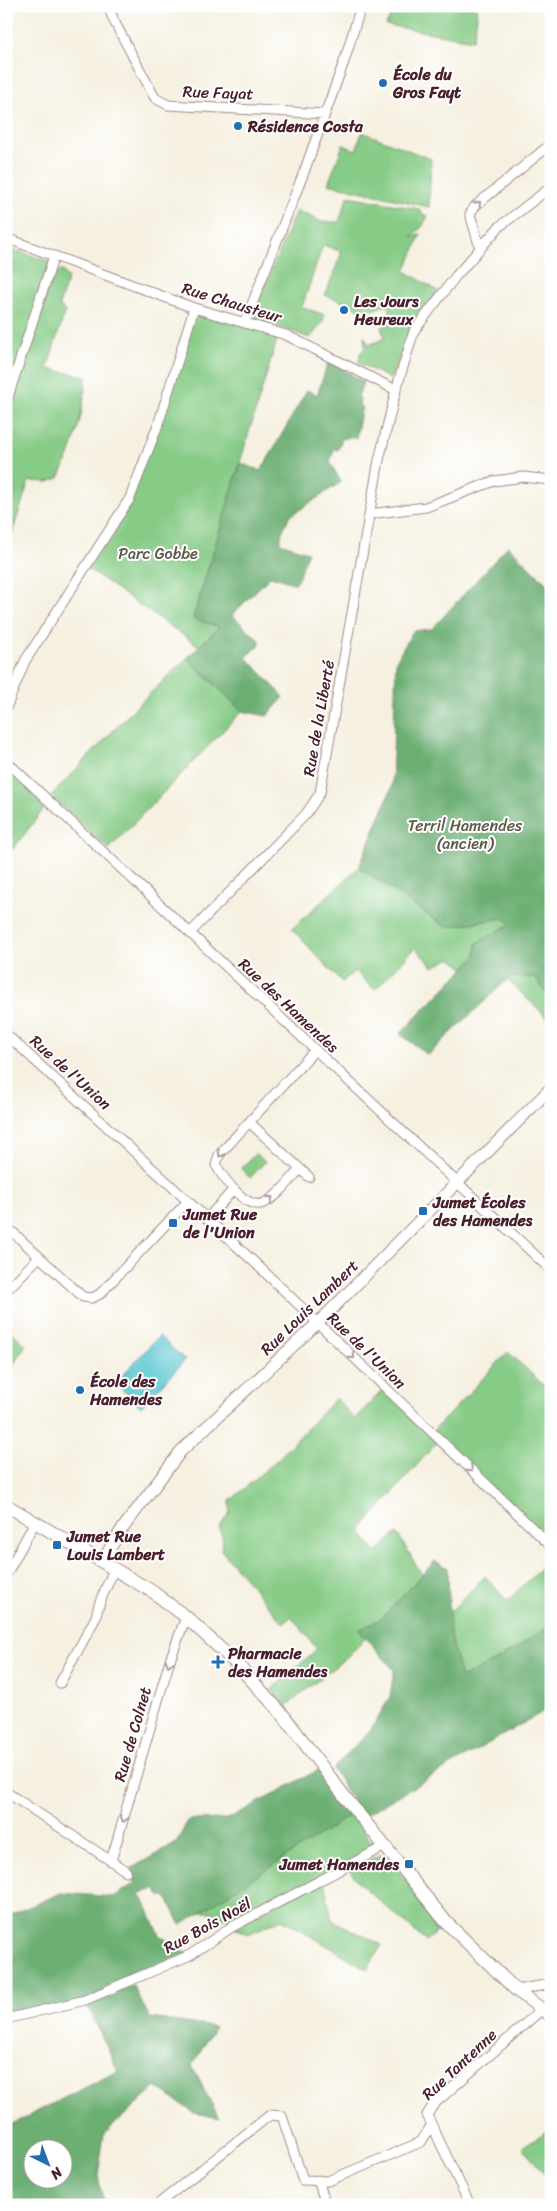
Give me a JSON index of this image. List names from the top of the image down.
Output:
{
  "streets": {
    "street": [
      "Rue Fayat",
      "Rue Chausteur",
      "Rue de la Liberté",
      "Rue des Hamendes",
      "Rue de l'Union",
      "Rue Louis Lambert",
      "Rue de Colnet",
      "Rue Bois Noël",
      "Rue Tantenne"
    ]
  },
  "crossings": [
    ["Rue Chausteur", "Rue de la Liberté"],
    ["Rue de la Liberté", "Rue des Hamendes"],
    ["Rue des Hamendes", "Rue Louis Lambert"],
    ["Rue de l'Union", "Rue Louis Lambert"]
  ],
  "one_way": ["Rue de l'Union", "Rue de Colnet"],
  "parks": ["Parc Gobbe", "Terril Hamendes (ancien)"],
  "places": {
    "other": [
      "École du Gros Fayt",
      "Résidence Costa",
      "Les Jours Heureux",
      "École des Hamendes"
    ],
    "transit": [
      "Jumet Écoles des Hamendes",
      "Jumet Rue de l'Union",
      "Jumet Rue Louis Lambert",
      "Jumet Hamendes"
    ],
    "health": ["Pharmacie des Hamendes"]
  },
  "north": "bottom right"
}
